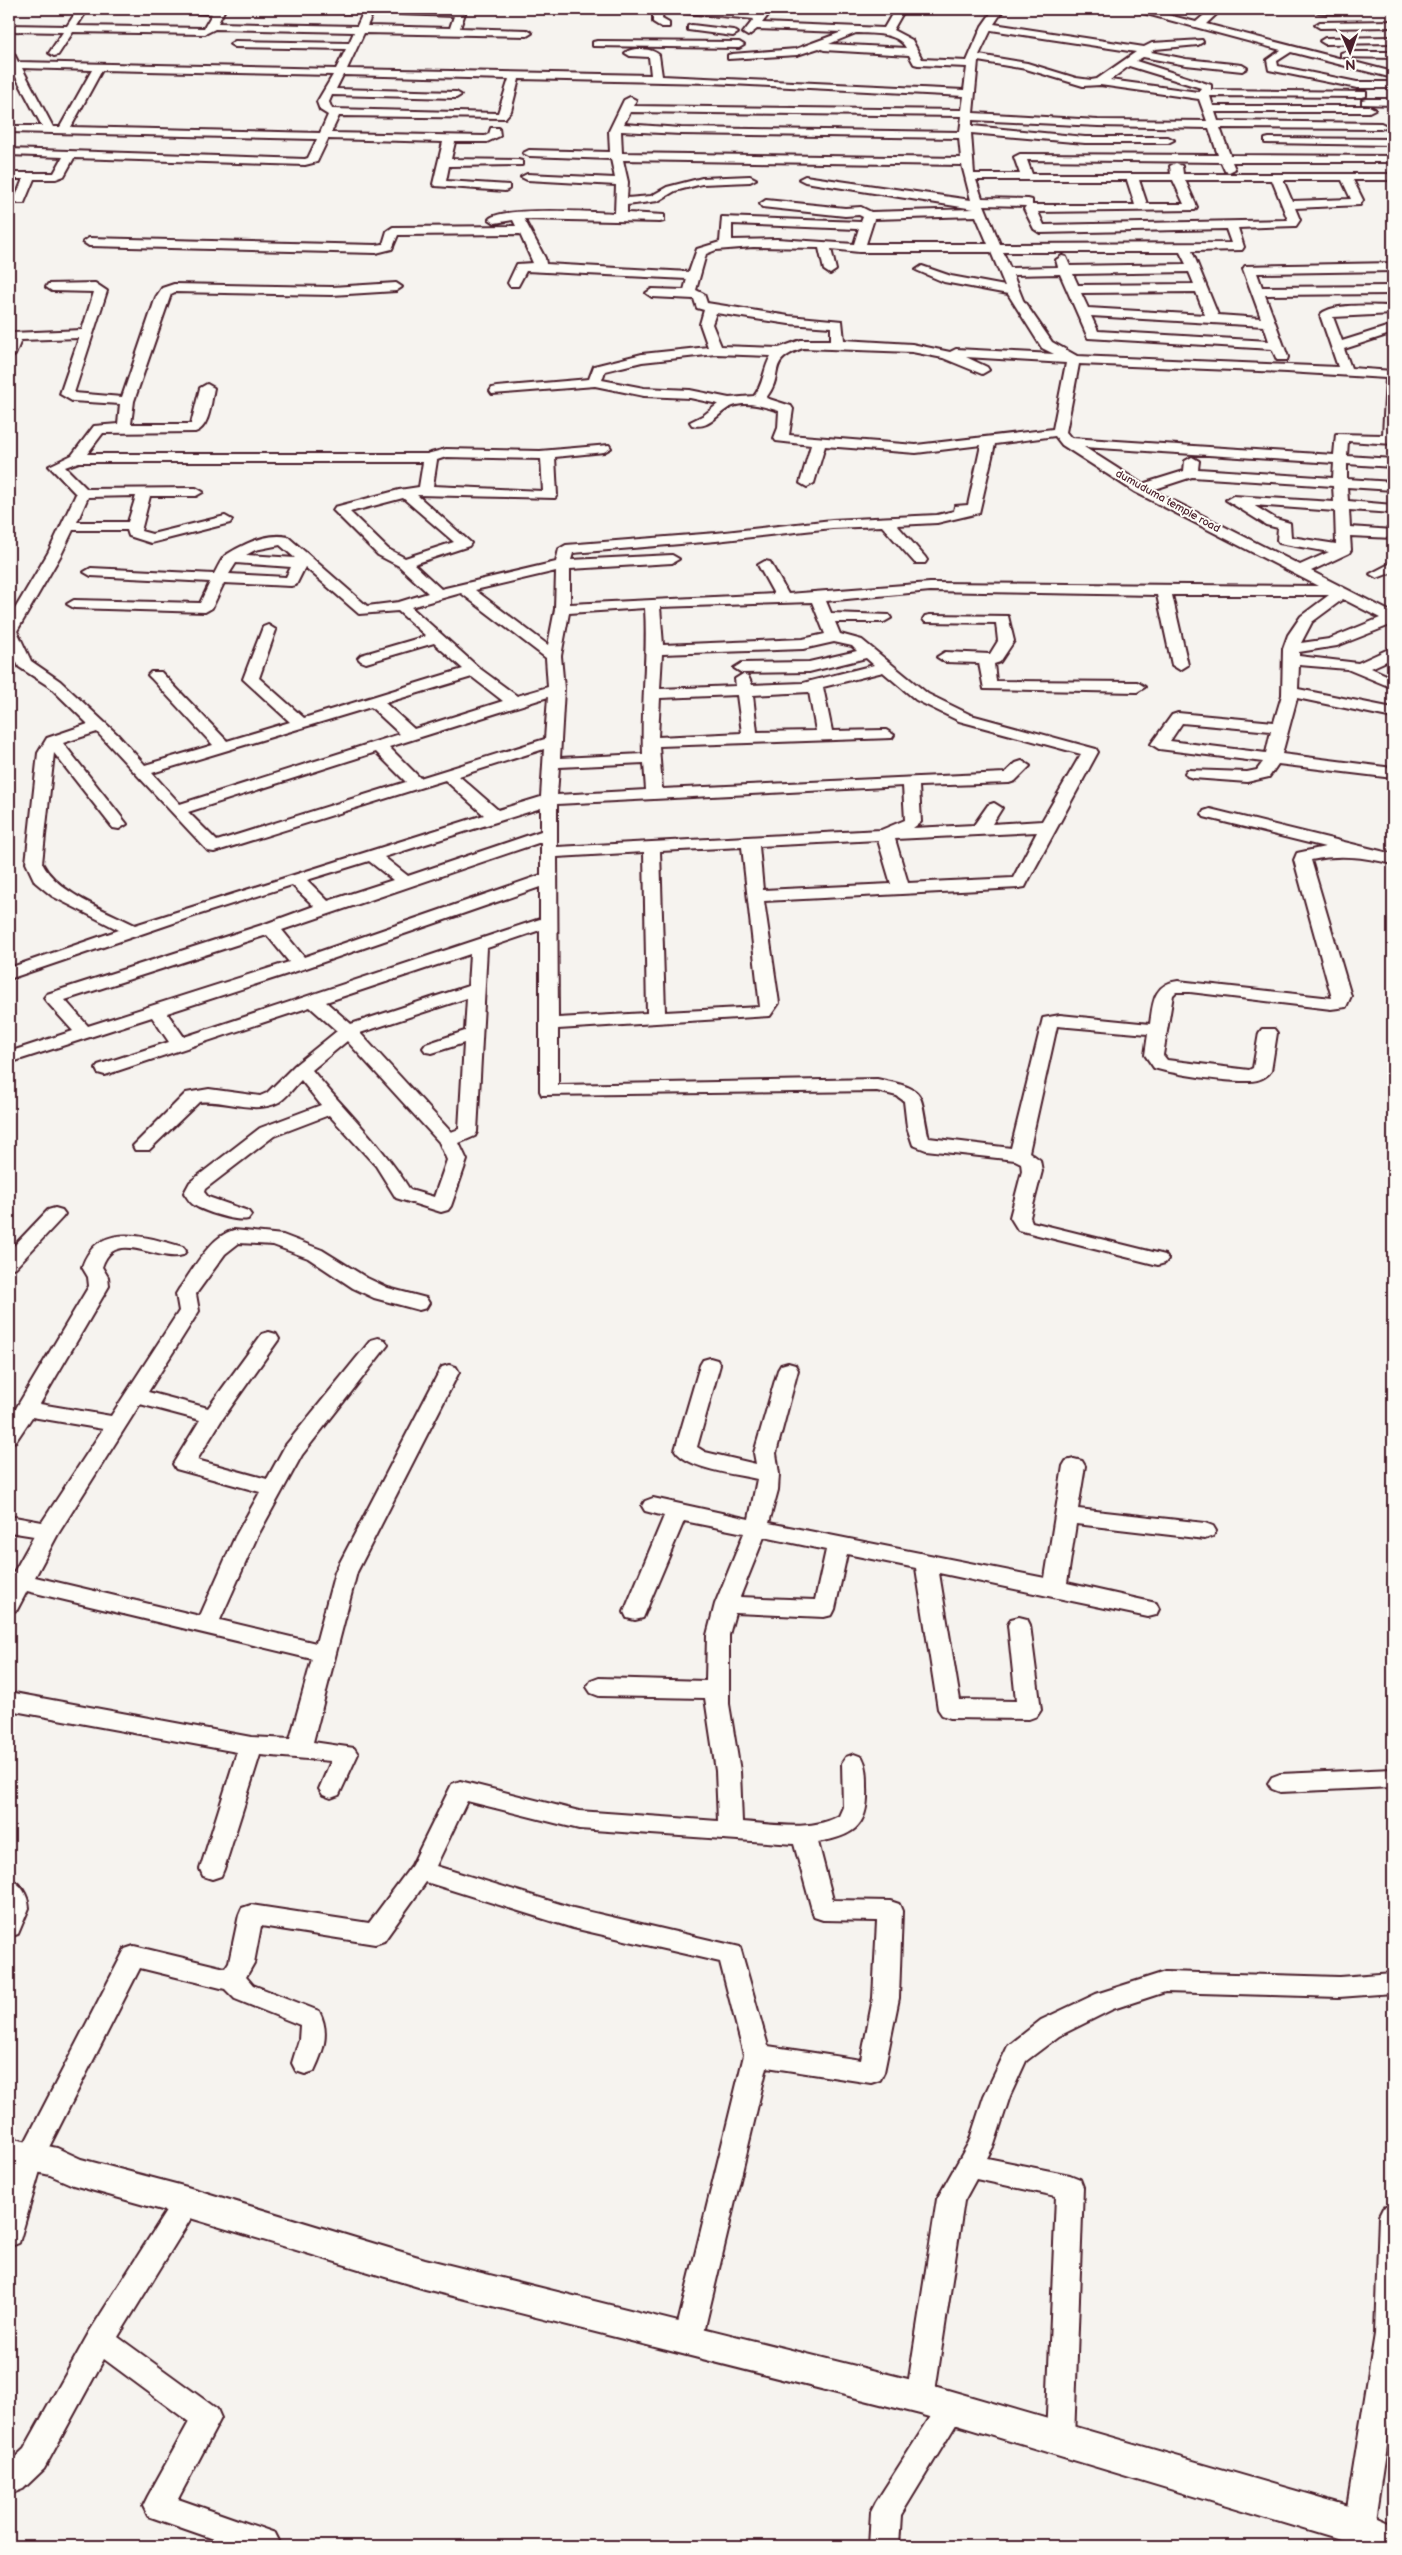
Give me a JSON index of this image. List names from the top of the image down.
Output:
{
  "streets": {
    "street": ["dumuduma temple road"]
  },
  "north": "bottom"
}
